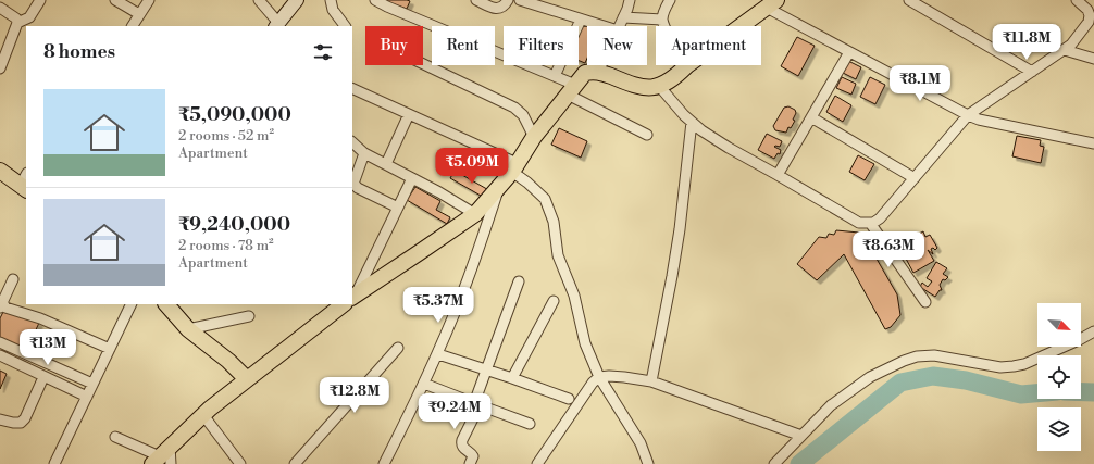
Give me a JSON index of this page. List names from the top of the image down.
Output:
{
  "north": "bottom right",
  "page": {
    "price": [
      "₹11.8M",
      "₹8.1M",
      "₹5.09M",
      "₹8.63M",
      "₹5.37M",
      "₹13M",
      "₹12.8M",
      "₹9.24M"
    ],
    "chip": [
      "Buy",
      "Rent",
      "Filters",
      "New",
      "Apartment"
    ],
    "heading": "8 homes",
    "list": [
      {
        "name": "₹5,090,000",
        "note": "2 rooms · 52 m² · Apartment"
      },
      {
        "name": "₹9,240,000",
        "note": "2 rooms · 78 m² · Apartment"
      }
    ]
  }
}
